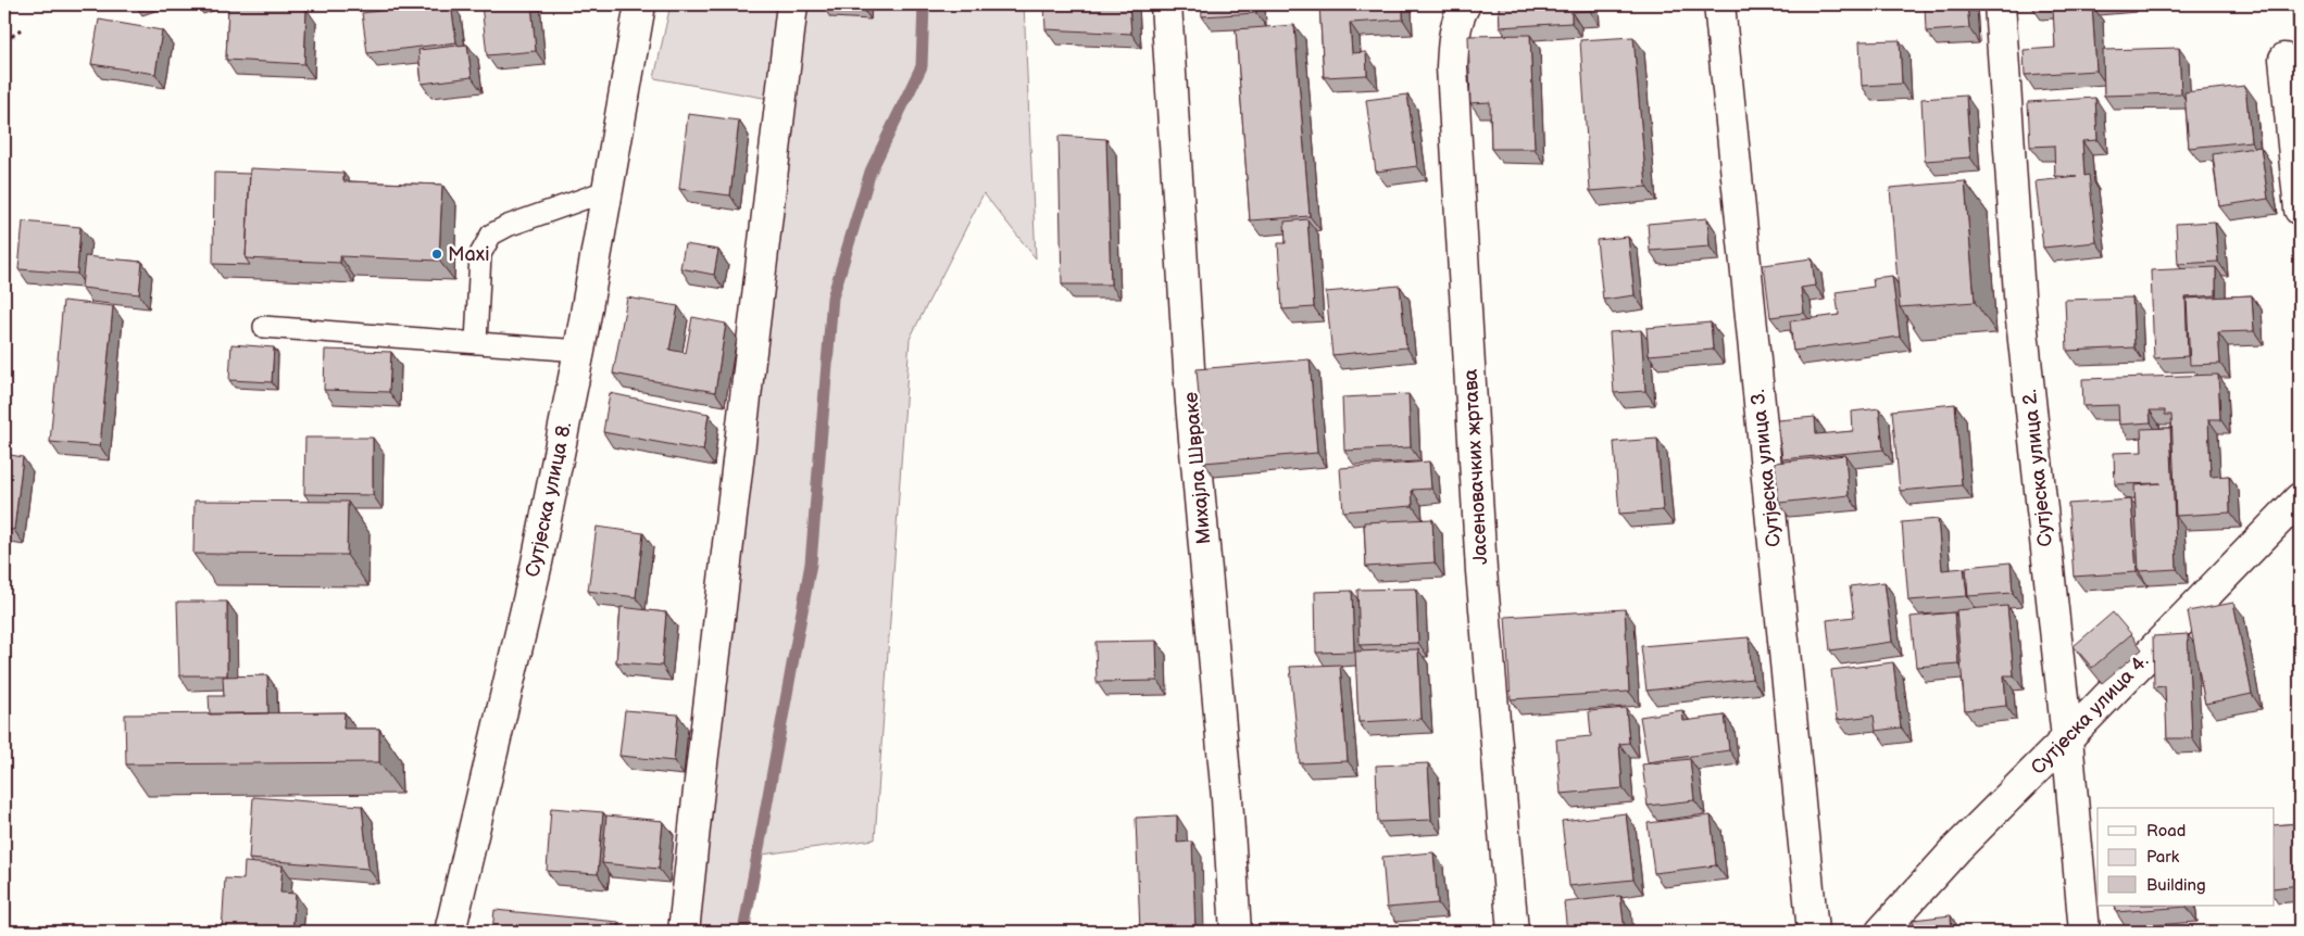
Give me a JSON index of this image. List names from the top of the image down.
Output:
{
  "streets": {
    "street": [
      "Јасеновачких жртава",
      "Михајла Швраке",
      "Сутјеска улица 3.",
      "Сутјеска улица 2.",
      "Сутјеска улица 8.",
      "Сутјеска улица 4."
    ]
  },
  "crossings": [
    ["Сутјеска улица 2.", "Сутјеска улица 4."]
  ],
  "places": ["Maxi"],
  "legend": ["Road", "Park", "Building"]
}
